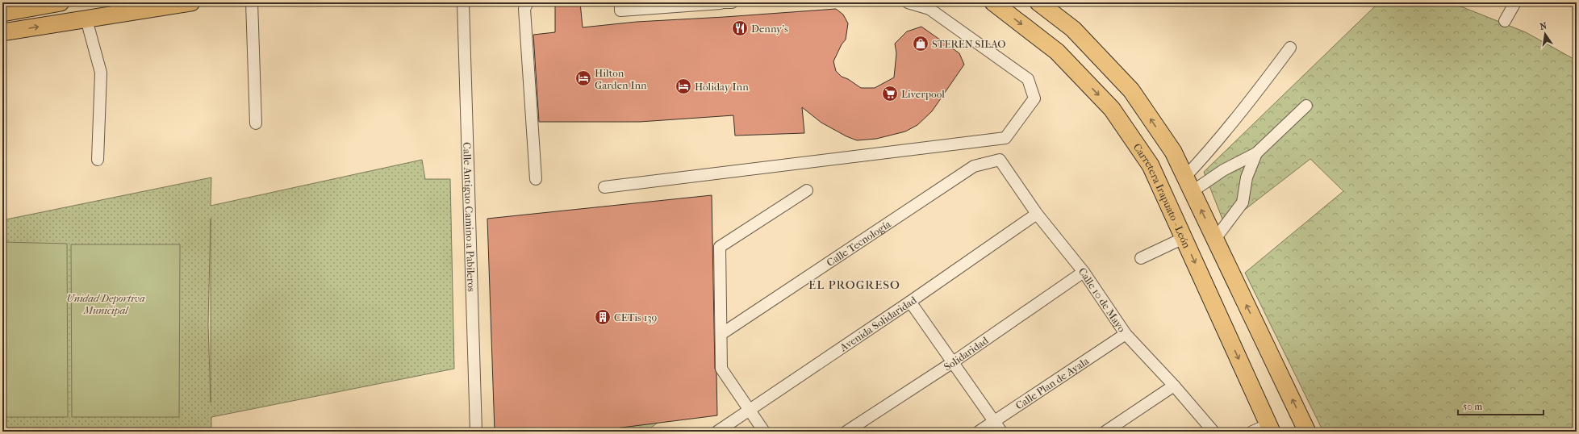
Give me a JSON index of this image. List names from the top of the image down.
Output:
{
  "streets": {
    "highway": ["Carretera Irapuato - León"],
    "street": [
      "Calle Antiguo Camino a Pabileros",
      "Calle Tecnología",
      "Calle 10 de Mayo",
      "Avenida Solidaridad",
      "Solidaridad",
      "Calle Plan de Ayala"
    ]
  },
  "crossings": [
    ["Calle Tecnología", "Calle 10 de Mayo"],
    ["Calle 10 de Mayo", "Avenida Solidaridad"],
    ["Calle 10 de Mayo", "Solidaridad"],
    ["Calle 10 de Mayo", "Calle Plan de Ayala"]
  ],
  "districts": ["EL PROGRESO"],
  "parks": ["Unidad Deportiva Municipal"],
  "places": {
    "restaurant": ["Denny's"],
    "shop": ["STEREN SILAO"],
    "hotel": ["Hilton Garden Inn", "Holiday Inn"],
    "supermarket": ["Liverpool"],
    "building": ["CETis 139"]
  },
  "scale_bar": "50 m",
  "north": "top"
}
